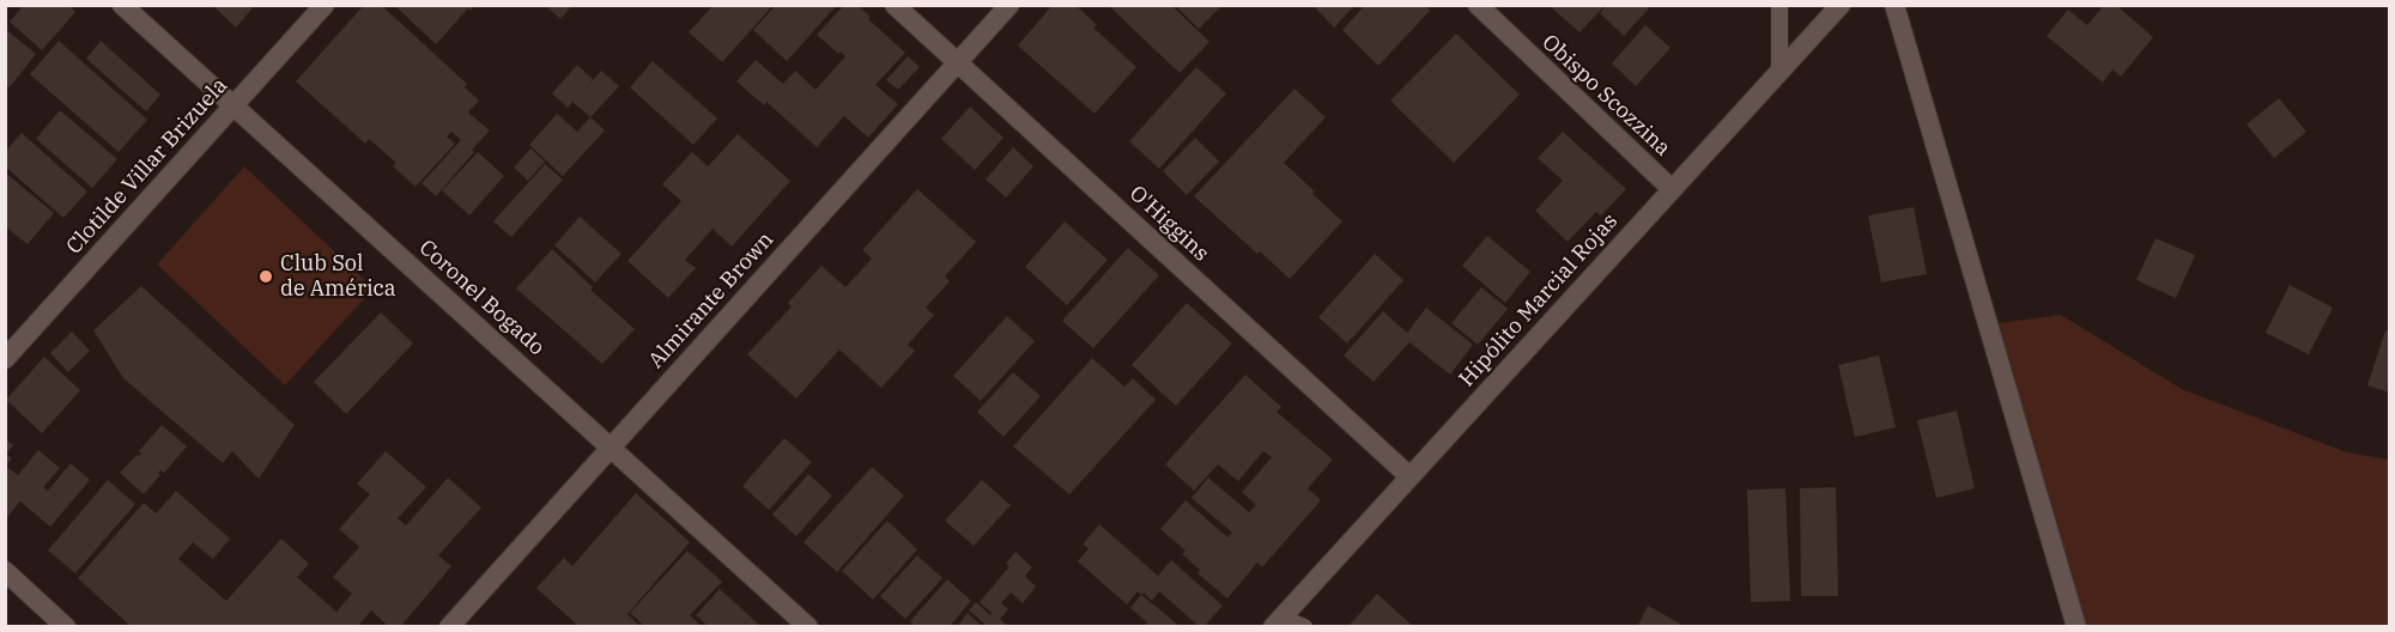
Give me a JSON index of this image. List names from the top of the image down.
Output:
{
  "streets": {
    "street": [
      "Obispo Scozzina",
      "Clotilde Villar Brizuela",
      "O'Higgins",
      "Coronel Bogado",
      "Almirante Brown",
      "Hipólito Marcial Rojas"
    ]
  },
  "crossings": [
    ["Obispo Scozzina", "Hipólito Marcial Rojas"],
    ["Clotilde Villar Brizuela", "Coronel Bogado"],
    ["O'Higgins", "Almirante Brown"],
    ["O'Higgins", "Hipólito Marcial Rojas"],
    ["Coronel Bogado", "Almirante Brown"]
  ],
  "places": ["Club Sol de América"]
}
